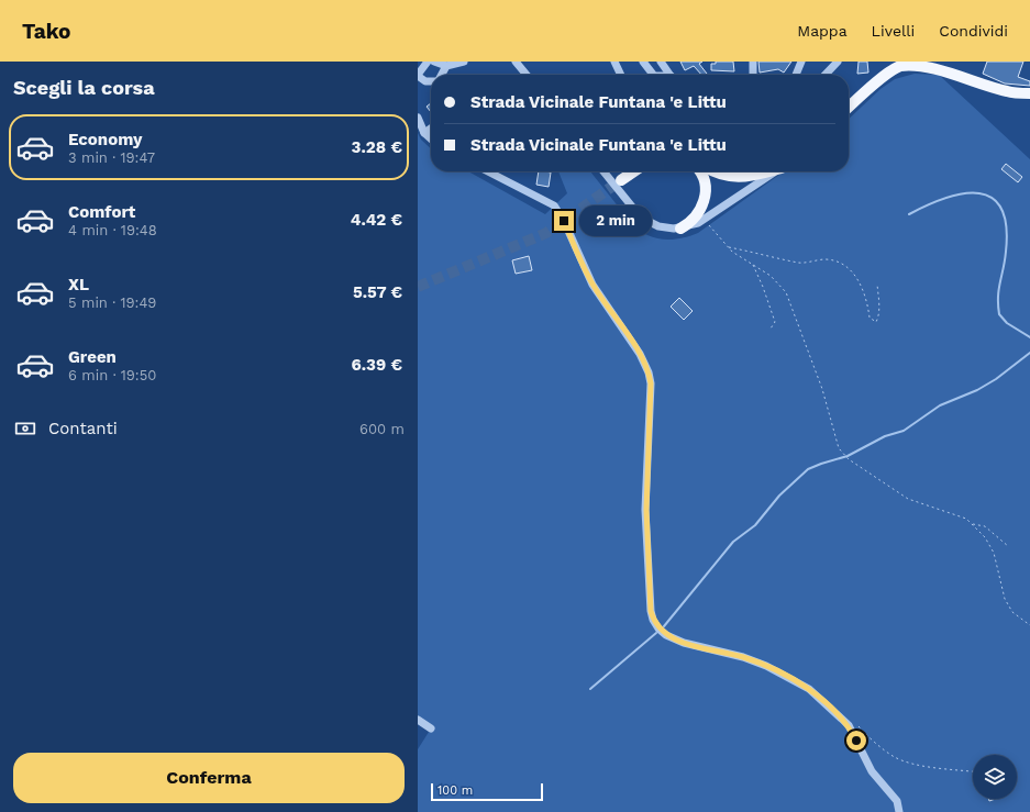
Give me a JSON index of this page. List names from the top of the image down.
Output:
{
  "scale_bar": "100 m",
  "page": {
    "header": "Tako",
    "nav": ["Mappa", "Livelli", "Condividi"],
    "heading": "Scegli la corsa",
    "banner": ["Strada Vicinale Funtana 'e Littu", "Strada Vicinale Funtana 'e Littu"],
    "list": [
      {
        "name": "Economy",
        "note": "3 min · 19:47",
        "value": "3.28 €"
      },
      {
        "name": "Comfort",
        "note": "4 min · 19:48",
        "value": "4.42 €"
      },
      {
        "name": "XL",
        "note": "5 min · 19:49",
        "value": "5.57 €"
      },
      {
        "name": "Green",
        "note": "6 min · 19:50",
        "value": "6.39 €"
      }
    ],
    "bubble": "2 min",
    "pay": ["Contanti", "600 m"],
    "buttons": "Conferma",
    "scale": "100 m"
  }
}
